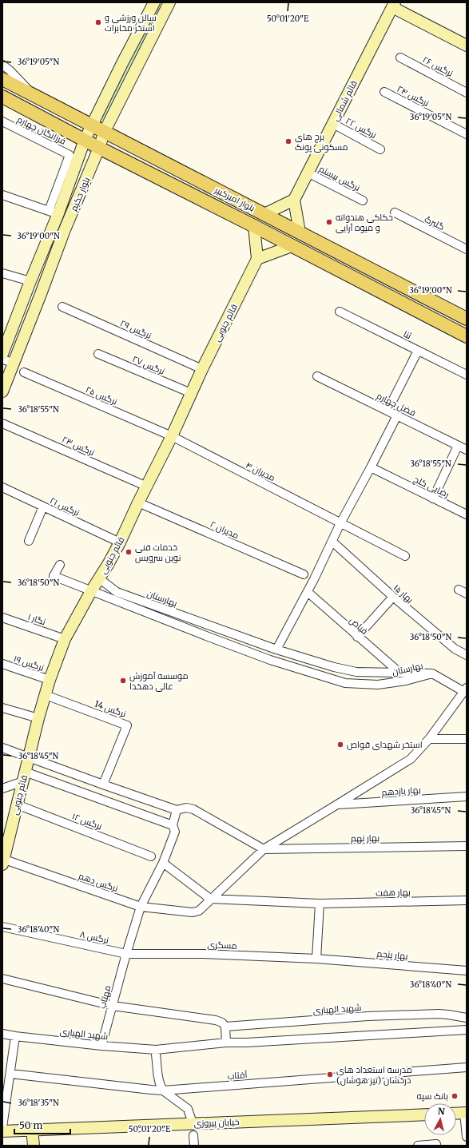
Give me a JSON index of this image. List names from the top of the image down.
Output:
{
  "streets": {
    "main road": [
      "قائم شمالی",
      "بلوار حکیم",
      "بلوار امیرکبیر",
      "قائم جنوبی",
      "خیابان پیروزی"
    ],
    "street": [
      "نرگس ۲۶",
      "نرگس ۲۴",
      "نرگس ۲۲",
      "فرزانگان چهارم",
      "نرگس بیستم",
      "گلبرگ",
      "نرگس ۲۹",
      "ثنا",
      "نرگس ۲۷",
      "نرگس ۲۵",
      "فضل چهارم",
      "نرگس ۲۳",
      "مدیران ۴",
      "رضایی کلج",
      "نرگس ۲۱",
      "مدیران ۲",
      "بهار ۱۵",
      "بهارستان",
      "نگار ۱",
      "فیاض",
      "نرگس ۱۹",
      "نرگس 14",
      "بهار یازدهم",
      "نرگس ۱۲",
      "بهار نهم",
      "نرگس دهم",
      "بهار هفت",
      "نرگس ۸",
      "مسگری",
      "بهار پنجم",
      "مهتاب",
      "شهید الهیاری",
      "آفتاب"
    ]
  },
  "crossings": [
    ["قائم شمالی", "نرگس ۲۲"],
    ["قائم شمالی", "نرگس بیستم"],
    ["فرزانگان چهارم", "بلوار حکیم"],
    ["بلوار حکیم", "بلوار امیرکبیر"],
    ["قائم جنوبی", "نرگس ۲۹"],
    ["قائم جنوبی", "نرگس ۲۷"],
    ["قائم جنوبی", "نرگس ۲۵"],
    ["قائم جنوبی", "نرگس ۲۳"],
    ["قائم جنوبی", "مدیران ۴"],
    ["قائم جنوبی", "نرگس ۲۱"],
    ["قائم جنوبی", "مدیران ۲"],
    ["قائم جنوبی", "بهارستان"],
    ["قائم جنوبی", "نگار ۱"],
    ["قائم جنوبی", "نرگس ۱۹"],
    ["قائم جنوبی", "نرگس 14"],
    ["قائم جنوبی", "نرگس ۱۲"],
    ["قائم جنوبی", "نرگس دهم"],
    ["نرگس ۲۵", "مدیران ۴"],
    ["بهارستان", "فیاض"],
    ["بهار یازدهم", "نرگس دهم"],
    ["بهار نهم", "نرگس دهم"],
    ["نرگس دهم", "بهار هفت"],
    ["نرگس ۸", "مسگری"],
    ["نرگس ۸", "مهتاب"],
    ["مسگری", "بهار پنجم"],
    ["مسگری", "مهتاب"],
    ["مهتاب", "شهید الهیاری"]
  ],
  "places": [
    "سالن ورزشی و استخر مخابرات",
    "برج های مسکونی پونک",
    "حکاکی هندوانه و میوه آرایی",
    "خدمات فنی نوین سرویس",
    "موسسه آموزش عالی دهخدا",
    "استخر شهدای قواص",
    "مدرسه استعداد های درخشان (تیز هوشان)",
    "بانک سپه"
  ],
  "scale_bar": "50 m",
  "north": "top",
  "coordinates": [
    "50°01'20\"E",
    "36°19'05\"N",
    "36°19'00\"N",
    "36°18'55\"N",
    "36°18'50\"N",
    "36°18'45\"N",
    "36°18'40\"N",
    "36°18'35\"N"
  ]
}
